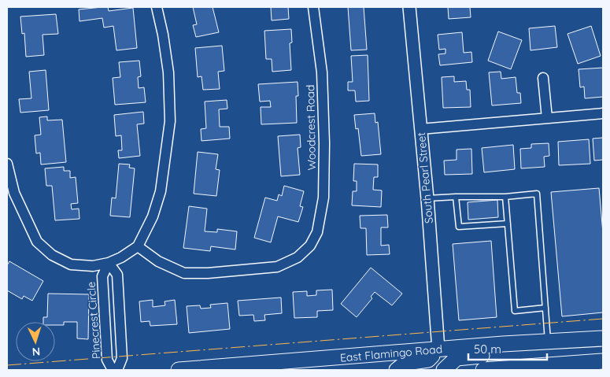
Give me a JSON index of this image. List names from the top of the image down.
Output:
{
  "streets": {
    "main road": ["East Flamingo Road"],
    "street": ["Woodcrest Road", "South Pearl Street", "Pinecrest Circle"]
  },
  "crossings": [
    ["South Pearl Street", "East Flamingo Road"]
  ],
  "scale_bar": "50 m",
  "north": "bottom"
}
